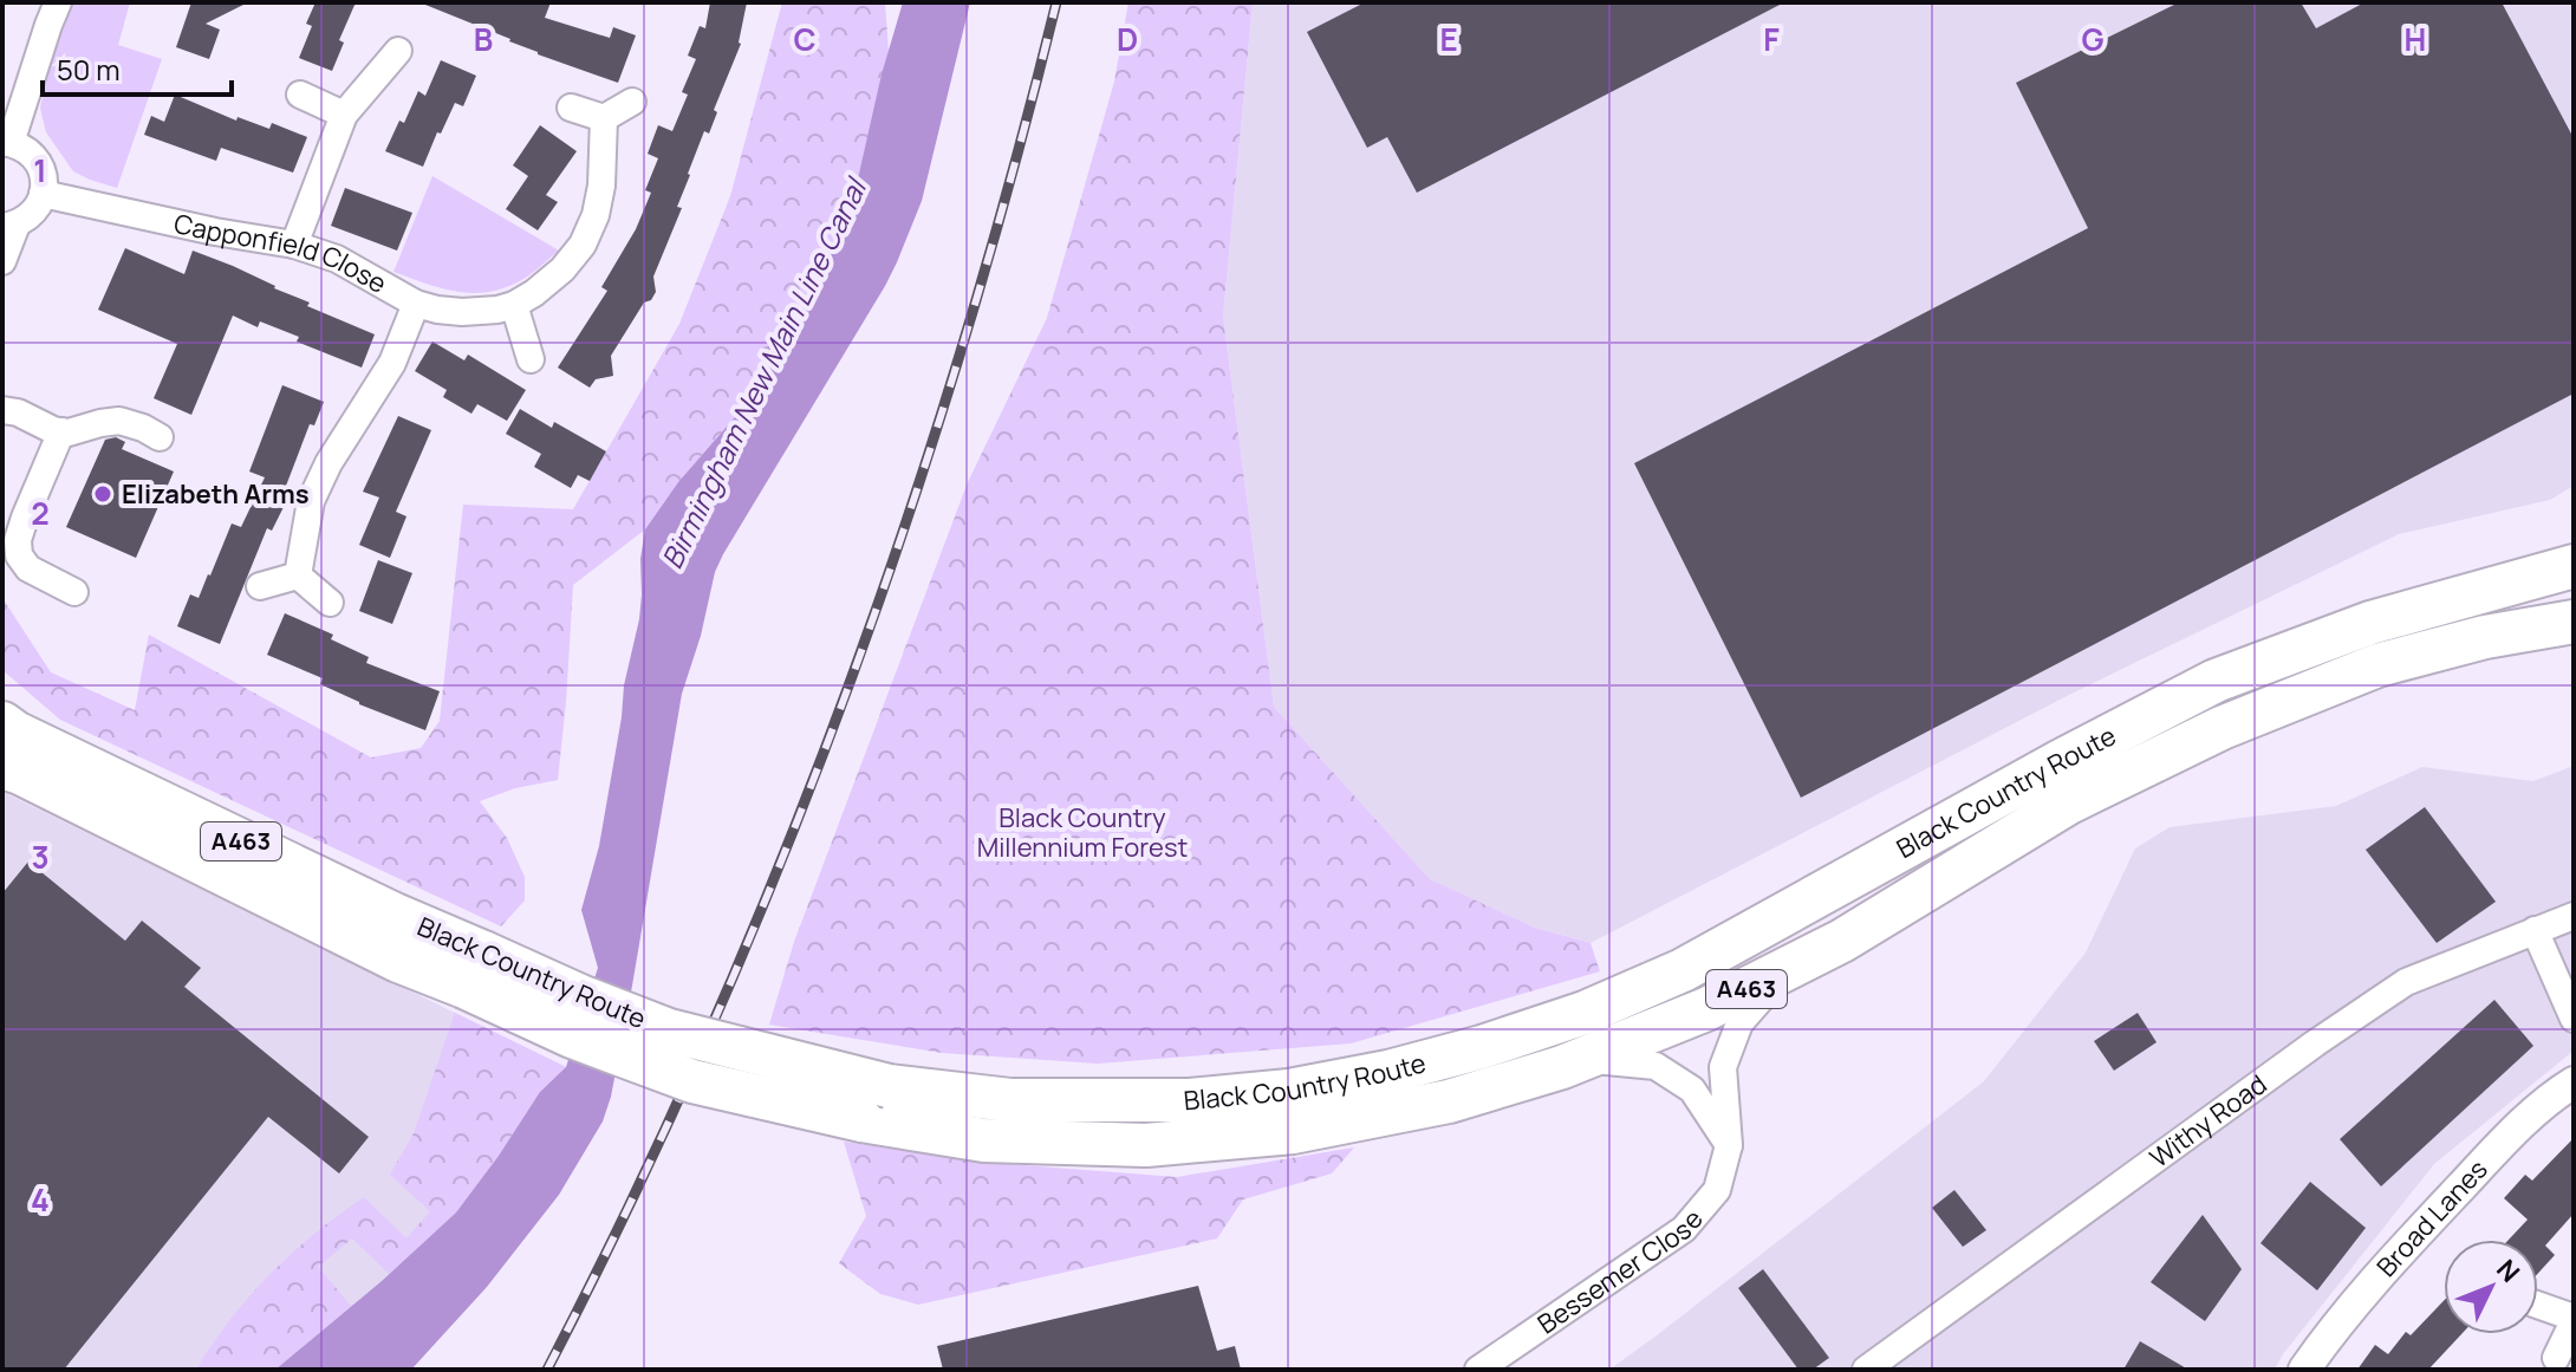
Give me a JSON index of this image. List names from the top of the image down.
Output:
{
  "streets": {
    "highway": ["Black Country Route", "A463"],
    "street": [
      "Capponfield Close",
      "Withy Road",
      "Broad Lanes",
      "Bessemer Close"
    ]
  },
  "crossings": [
    ["Black Country Route", "Bessemer Close"]
  ],
  "water": ["Birmingham New Main Line Canal"],
  "parks": ["Black Country Millennium Forest"],
  "places": ["Elizabeth Arms"],
  "scale_bar": "50 m",
  "north": "top right",
  "grid": {
    "columns": [
      "B",
      "C",
      "D",
      "E",
      "F",
      "G",
      "H"
    ],
    "rows": [
      "1",
      "2",
      "3",
      "4"
    ]
  }
}
